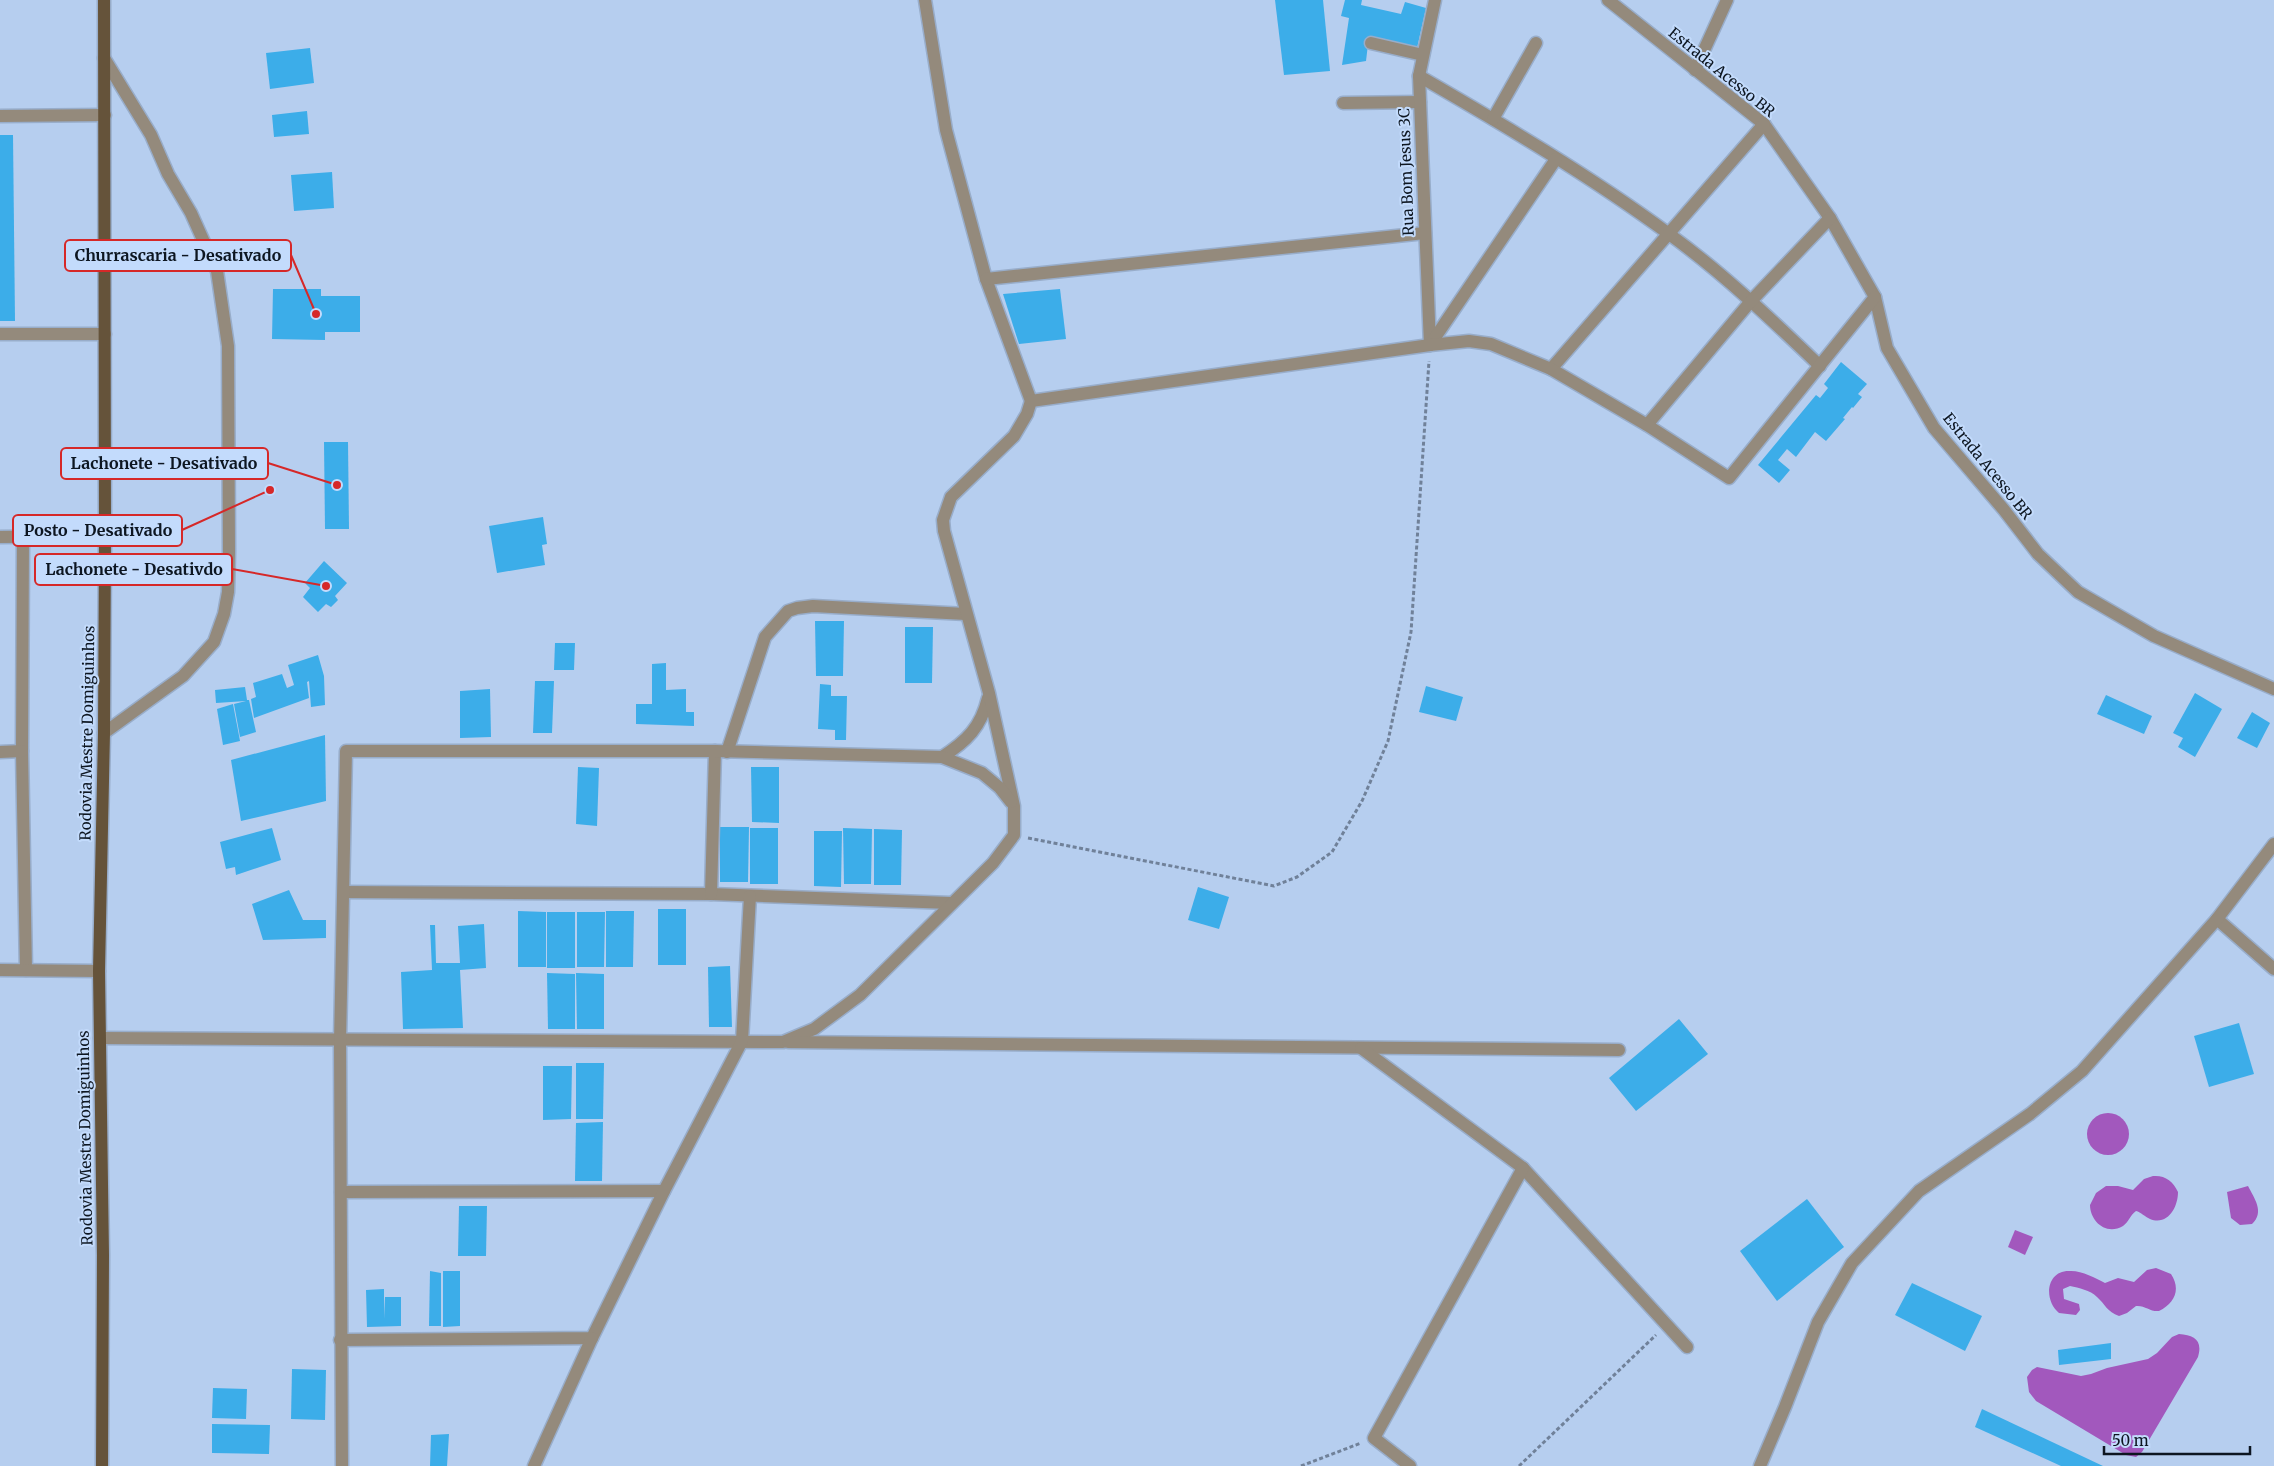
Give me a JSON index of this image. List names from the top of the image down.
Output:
{
  "streets": {
    "main road": ["Rodovia Mestre Domiguinhos"],
    "street": ["Estrada Acesso BR", "Rua Bom Jesus 3C"]
  },
  "places": [
    "Churrascaria - Desativado",
    "Lachonete - Desativado",
    "Posto - Desativado",
    "Lachonete - Desativdo"
  ],
  "scale_bar": "50 m"
}
